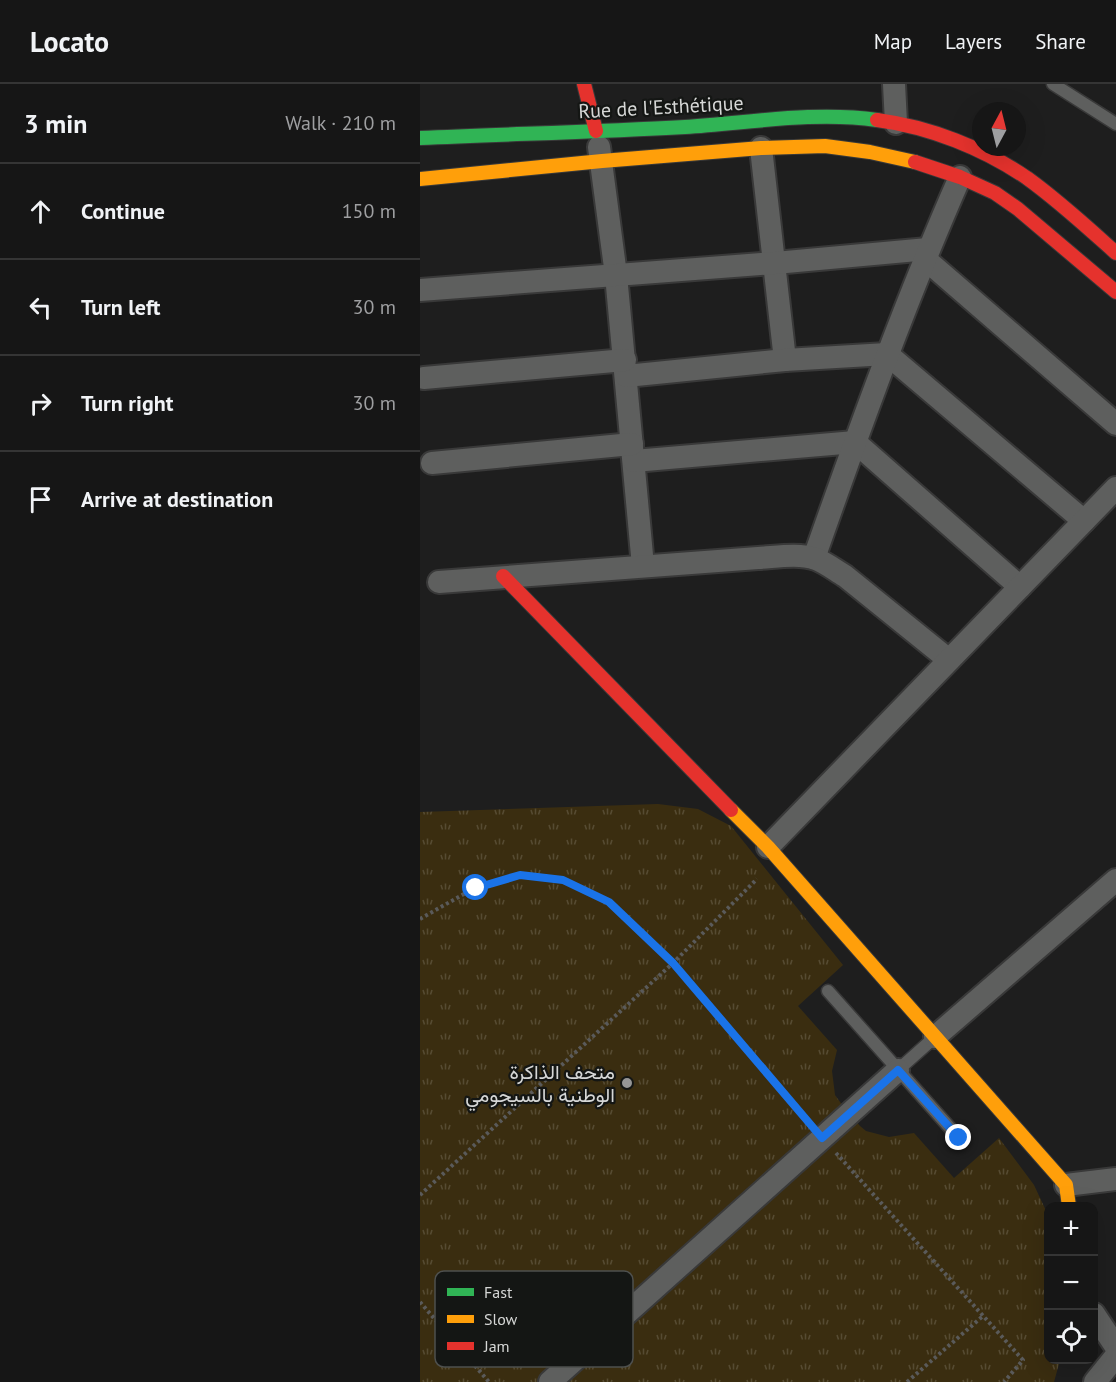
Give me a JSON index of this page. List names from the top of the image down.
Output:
{
  "streets": {
    "street": ["Rue de l'Esthétique"]
  },
  "places": ["متحف الذاكرة الوطنية بالسيجومي"],
  "legend": ["Fast", "Slow", "Jam"],
  "north": "top",
  "page": {
    "header": "Locato",
    "nav": ["Map", "Layers", "Share"],
    "heading": ["3 min", "Walk · 210 m"],
    "list": [
      ["Continue", "150 m"],
      ["Turn left", "30 m"],
      ["Turn right", "30 m"],
      "Arrive at destination"
    ],
    "map_buttons": ["+", "−"]
  }
}
